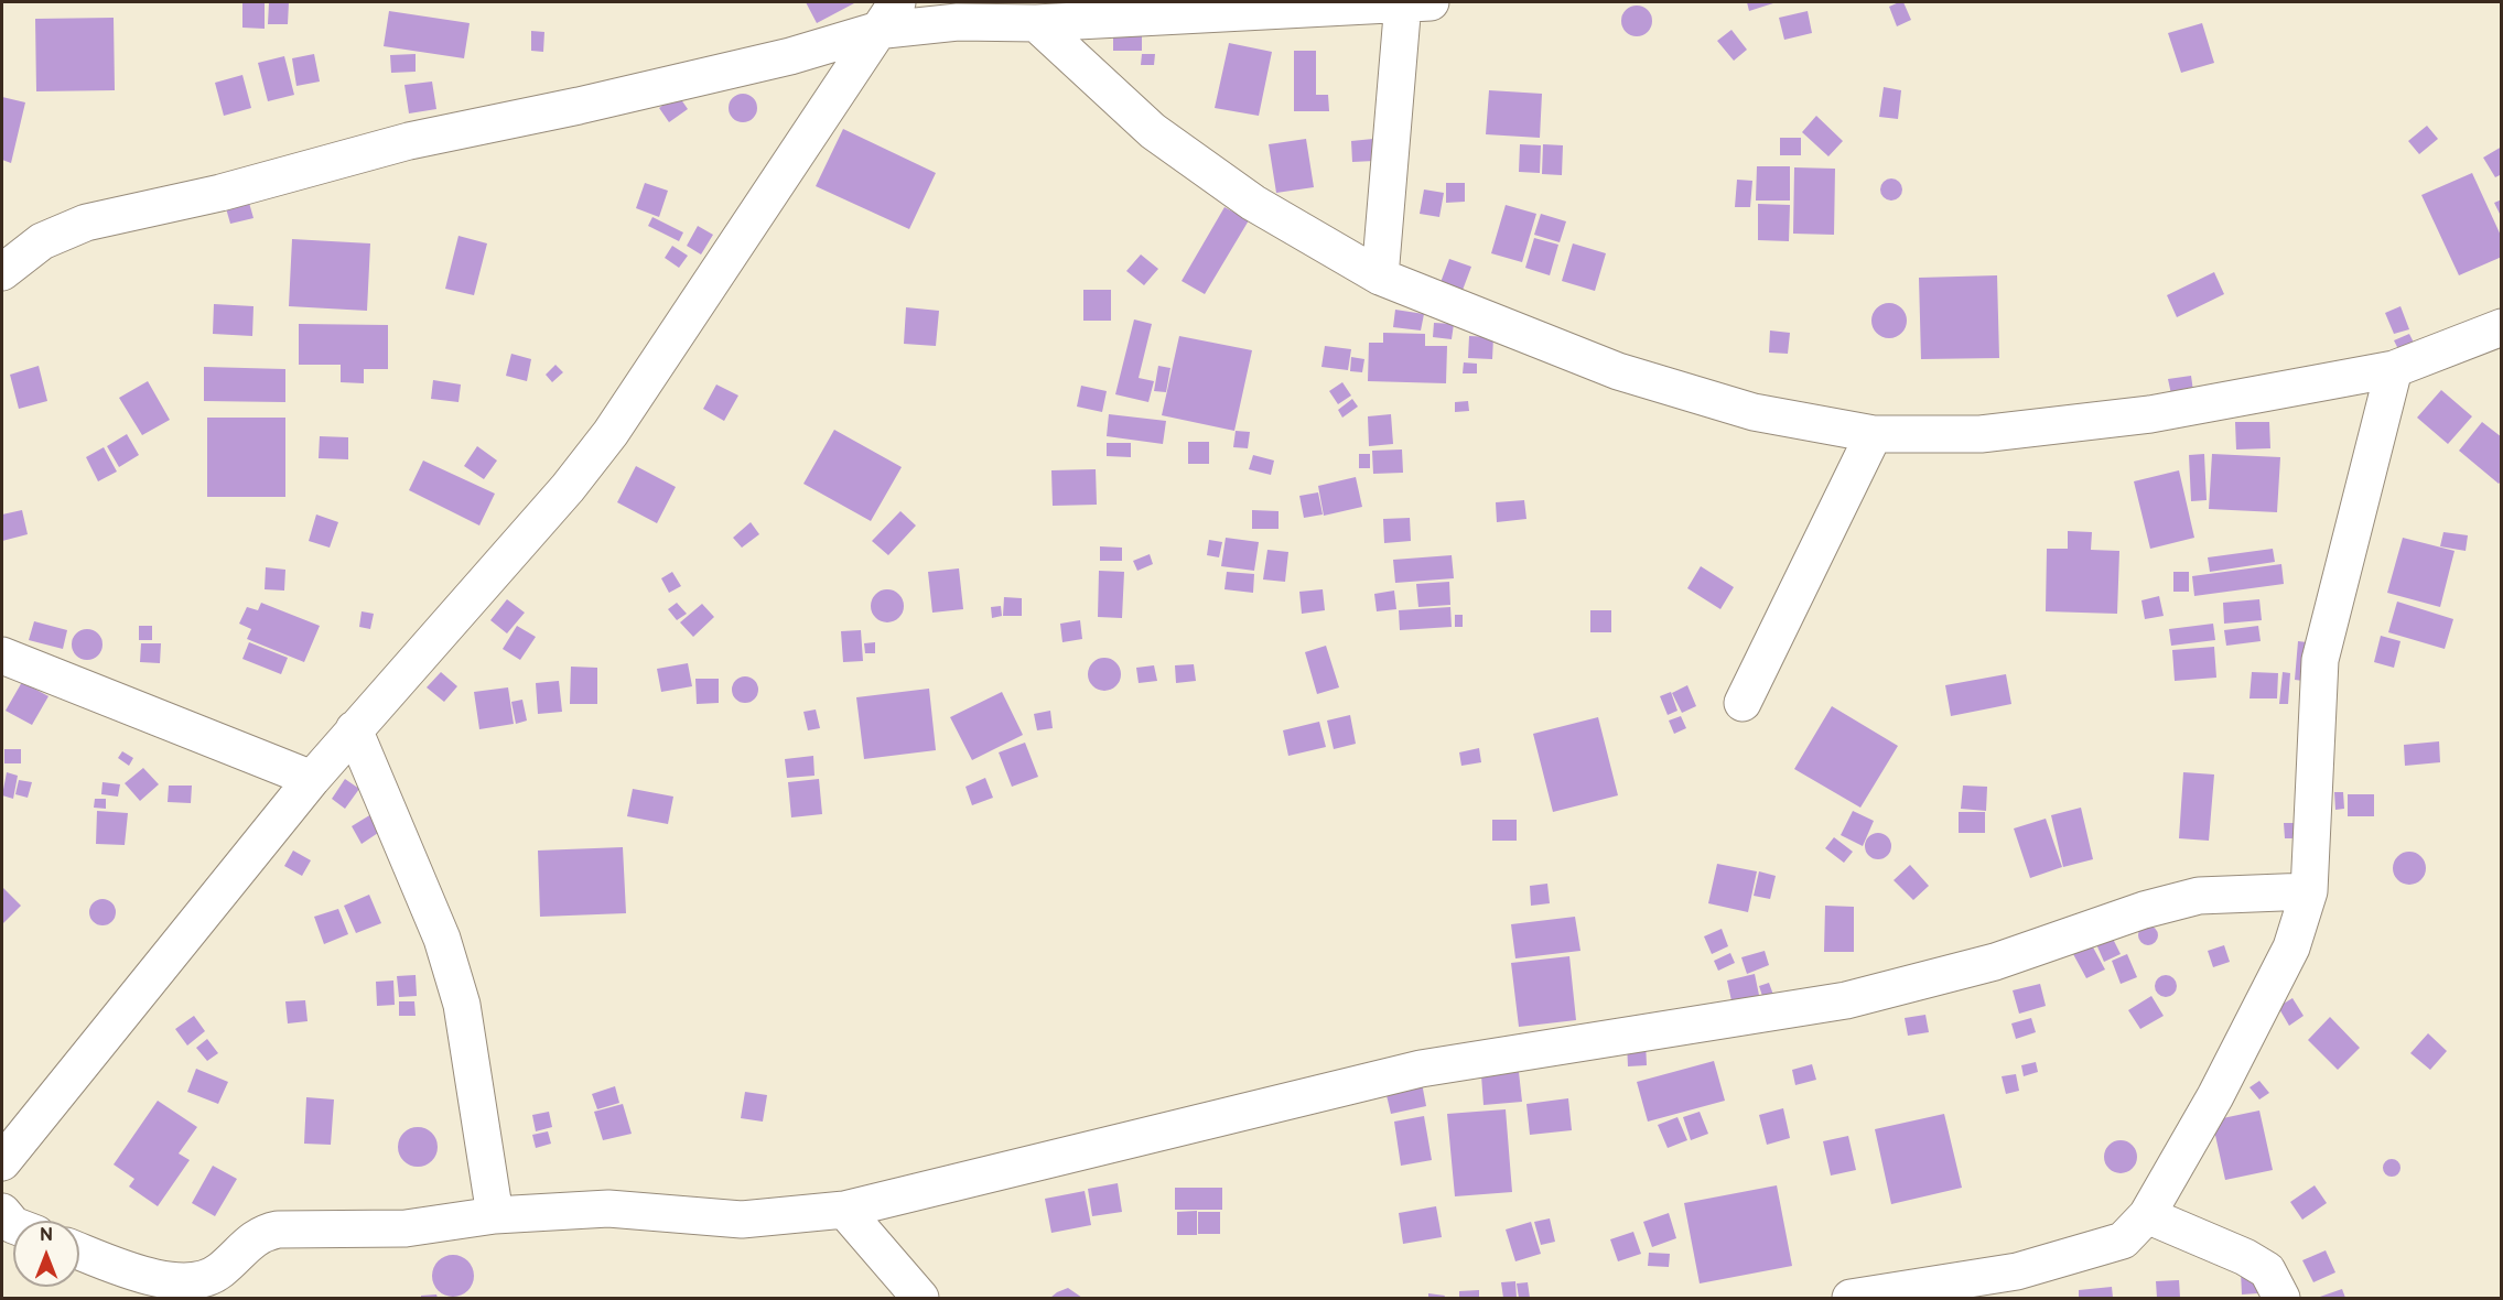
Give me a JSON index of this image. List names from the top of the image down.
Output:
{
  "north": "top"
}
